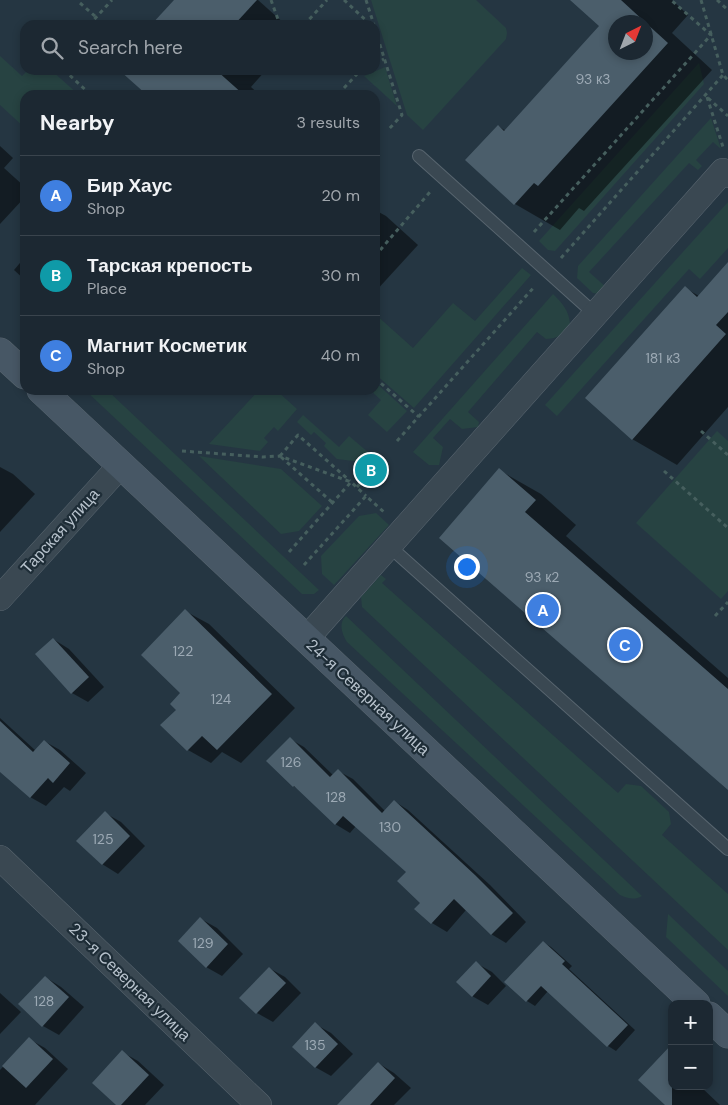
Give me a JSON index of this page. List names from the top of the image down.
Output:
{
  "streets": {
    "main road": ["24-я Северная улица"],
    "street": ["Тарская улица", "23-я Северная улица"]
  },
  "crossings": [
    ["Тарская улица", "24-я Северная улица"]
  ],
  "house_numbers": [
    "93 к3",
    "181 к3",
    "93 к2",
    "122",
    "124",
    "126",
    "128",
    "130",
    "125",
    "129",
    "128",
    "135"
  ],
  "north": "top right",
  "page": {
    "search": "Search here",
    "heading": ["Nearby", "3 results"],
    "list": [
      {
        "mark": "A",
        "name": "Бир Хаус",
        "note": "Shop",
        "value": "20 m"
      },
      {
        "mark": "B",
        "name": "Тарская крепость",
        "note": "Place",
        "value": "30 m"
      },
      {
        "mark": "C",
        "name": "Магнит Косметик",
        "note": "Shop",
        "value": "40 m"
      }
    ],
    "pins": ["B", "A", "C"],
    "map_buttons": ["+", "−"]
  }
}
